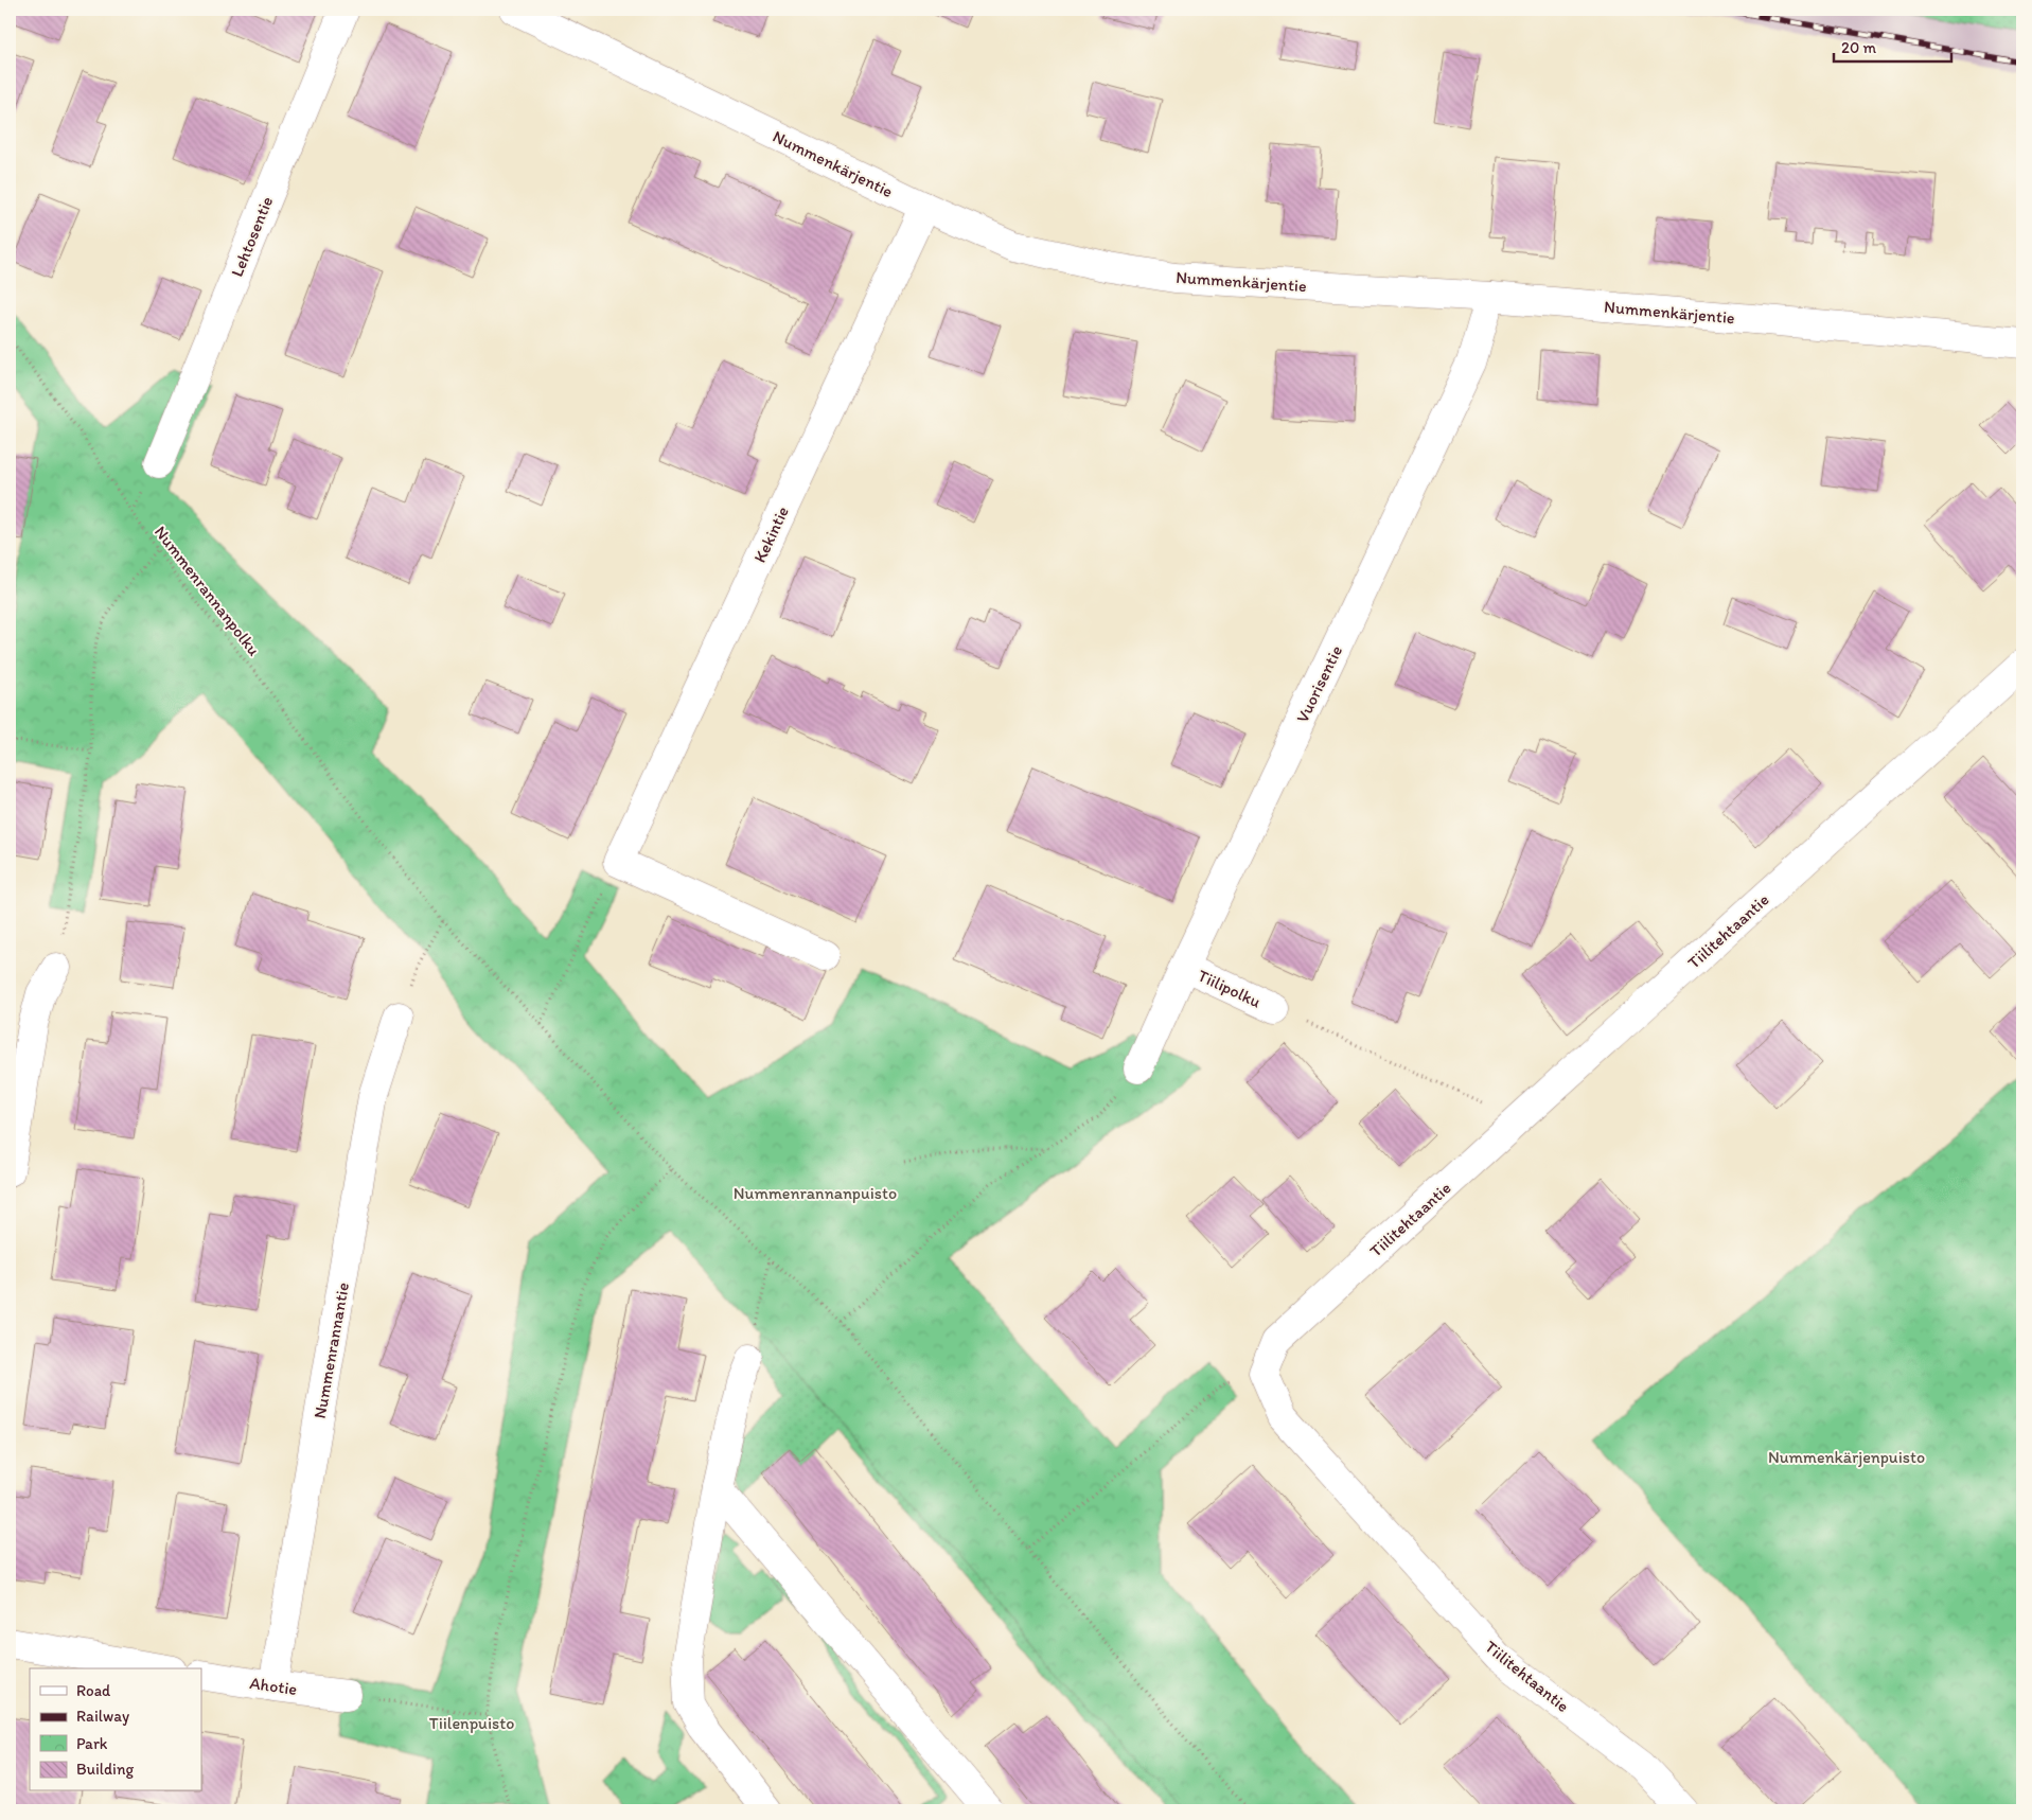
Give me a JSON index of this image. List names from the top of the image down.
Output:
{
  "streets": {
    "street": [
      "Nummenkärjentie",
      "Lehtosentie",
      "Kekintie",
      "Vuorisentie",
      "Tiilitehtaantie",
      "Tiilipolku",
      "Nummenrannantie",
      "Ahotie"
    ],
    "path": ["Nummenrannanpolku"]
  },
  "crossings": [
    ["Nummenkärjentie", "Kekintie"],
    ["Nummenkärjentie", "Vuorisentie"],
    ["Vuorisentie", "Tiilipolku"],
    ["Nummenrannantie", "Ahotie"]
  ],
  "parks": ["Nummenrannanpuisto", "Nummenkärjenpuisto", "Tiilenpuisto"],
  "legend": [
    "Road",
    "Railway",
    "Park",
    "Building"
  ],
  "scale_bar": "20 m"
}
